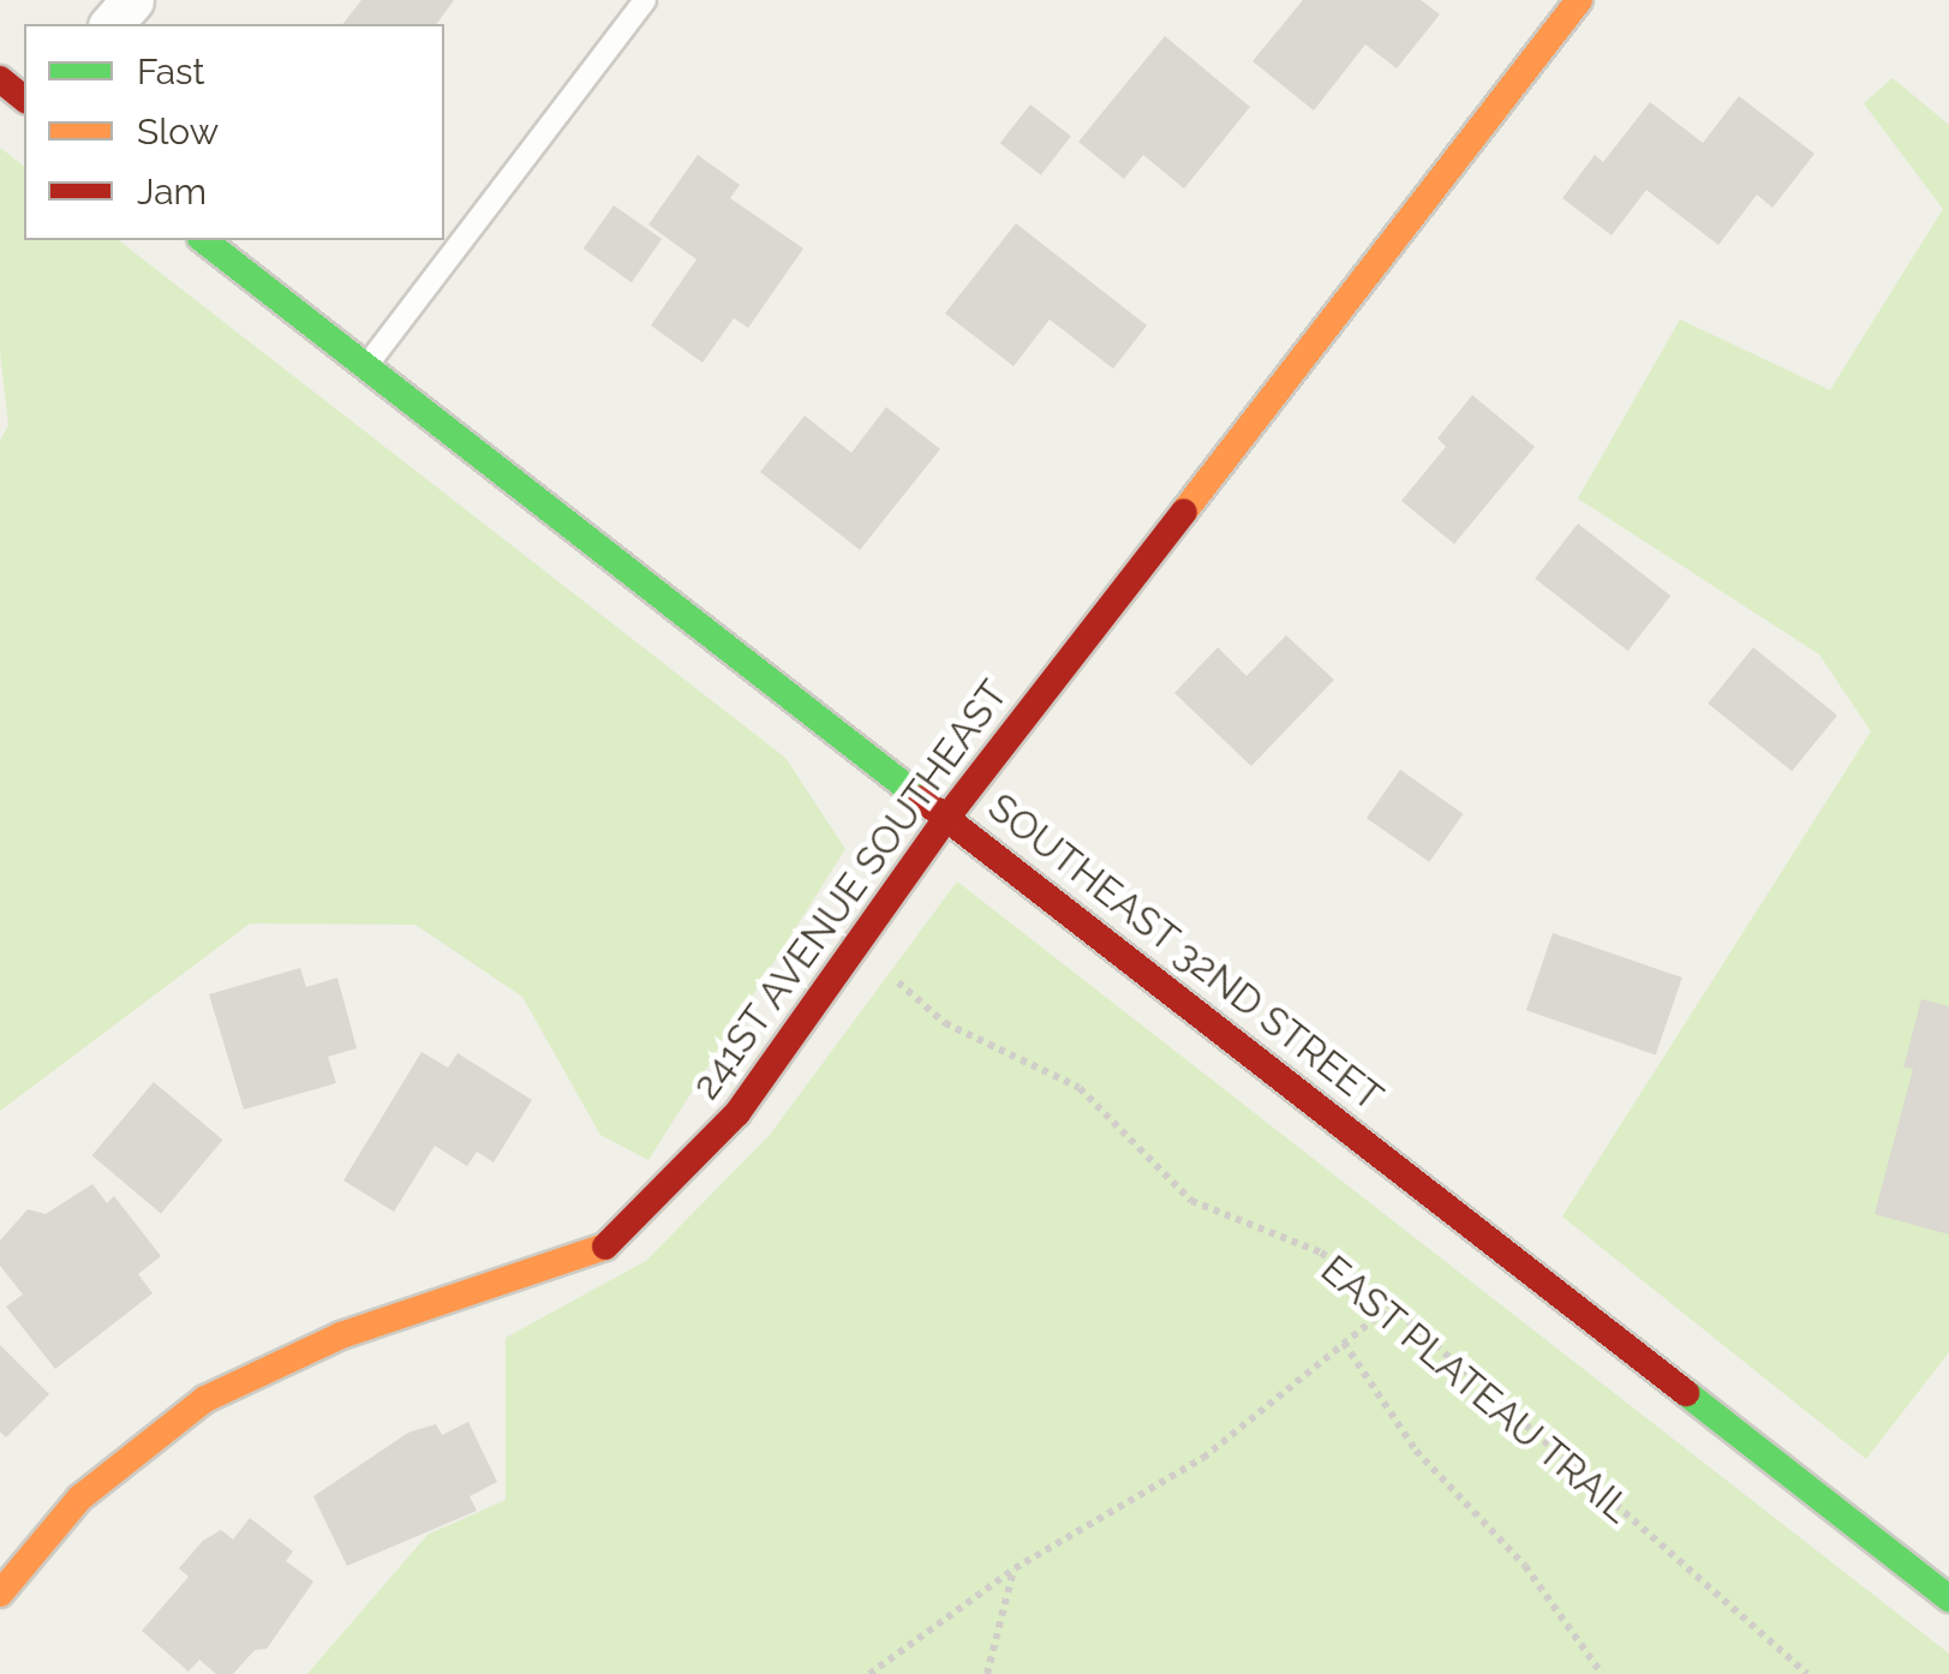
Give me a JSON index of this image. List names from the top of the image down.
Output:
{
  "streets": {
    "street": ["241ST AVENUE SOUTHEAST", "SOUTHEAST 32ND STREET"],
    "path": ["EAST PLATEAU TRAIL"]
  },
  "crossings": [
    ["241ST AVENUE SOUTHEAST", "SOUTHEAST 32ND STREET"]
  ],
  "legend": ["Fast", "Slow", "Jam"]
}
